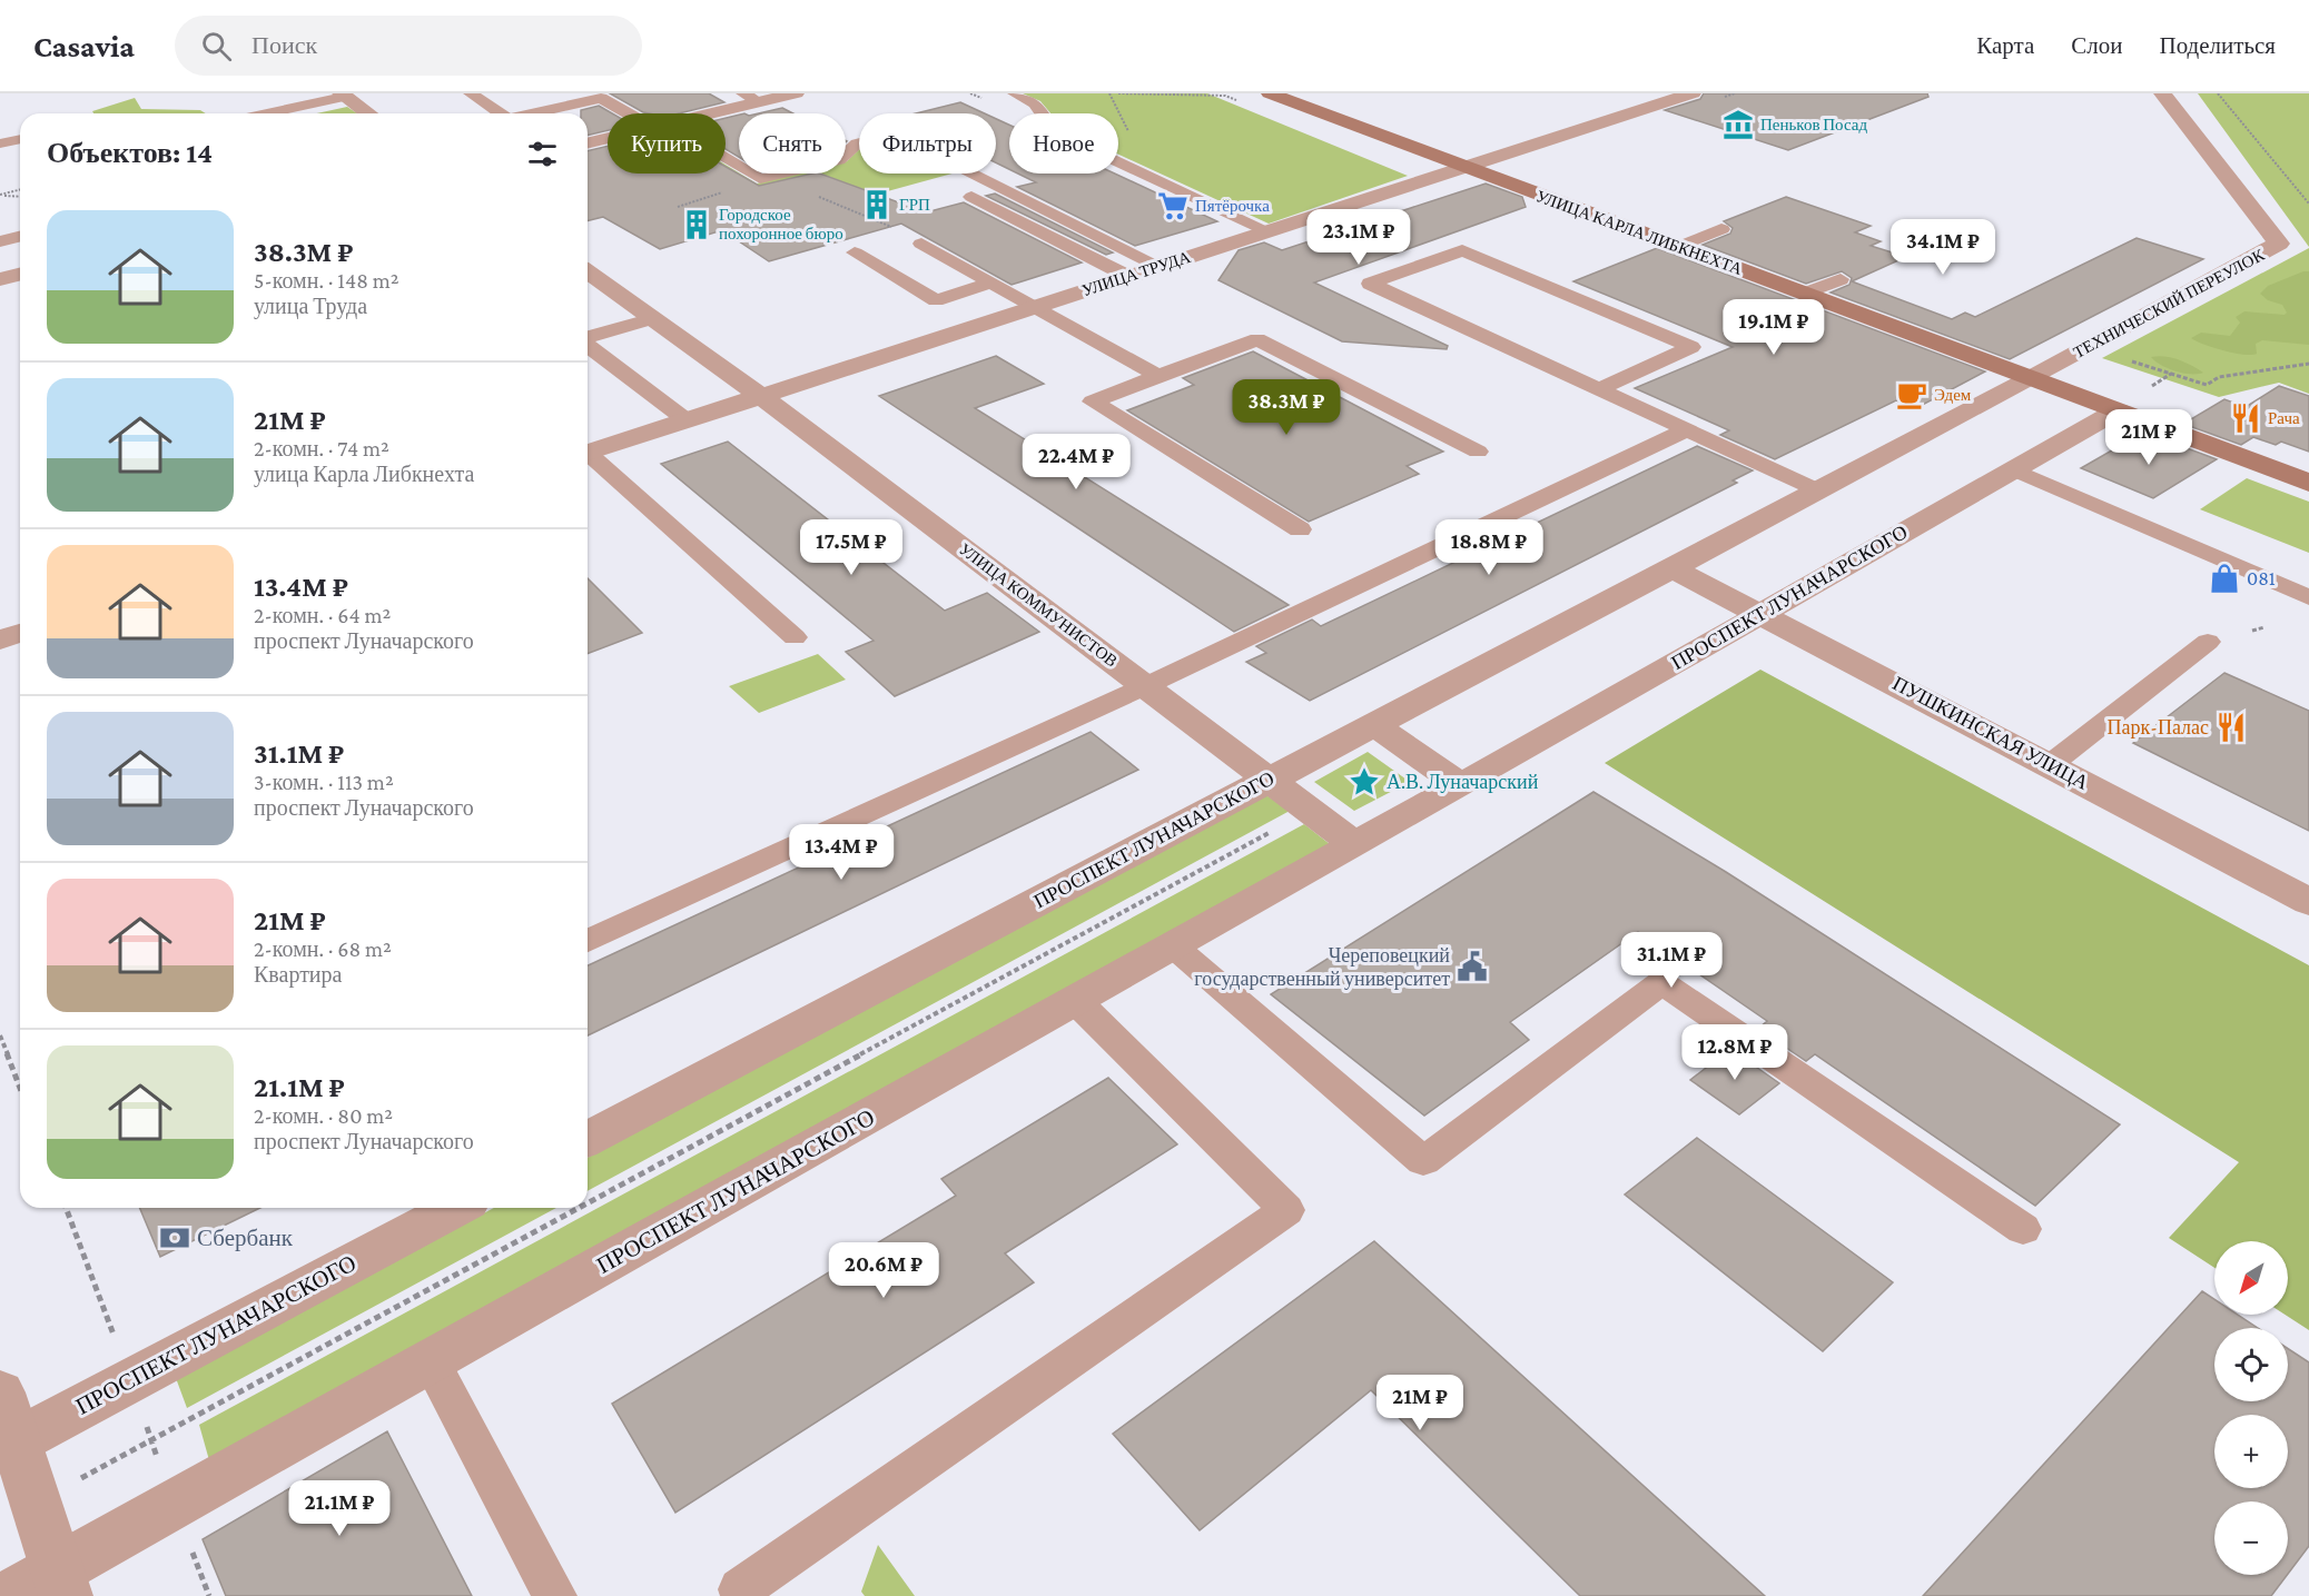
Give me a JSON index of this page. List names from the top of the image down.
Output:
{
  "streets": {
    "main road": ["УЛИЦА КАРЛА ЛИБКНЕХТА"],
    "street": [
      "УЛИЦА ТРУДА",
      "ТЕХНИЧЕСКИЙ ПЕРЕУЛОК",
      "ПРОСПЕКТ ЛУНАЧАРСКОГО",
      "УЛИЦА КОММУНИСТОВ",
      "ПУШКИНСКАЯ УЛИЦА"
    ]
  },
  "crossings": [
    ["УЛИЦА КАРЛА ЛИБКНЕХТА", "УЛИЦА ТРУДА"],
    ["УЛИЦА КАРЛА ЛИБКНЕХТА", "ТЕХНИЧЕСКИЙ ПЕРЕУЛОК"],
    ["УЛИЦА КАРЛА ЛИБКНЕХТА", "ПРОСПЕКТ ЛУНАЧАРСКОГО"],
    ["УЛИЦА ТРУДА", "УЛИЦА КОММУНИСТОВ"],
    ["ТЕХНИЧЕСКИЙ ПЕРЕУЛОК", "ПРОСПЕКТ ЛУНАЧАРСКОГО"],
    ["ПРОСПЕКТ ЛУНАЧАРСКОГО", "УЛИЦА КОММУНИСТОВ"],
    ["ПРОСПЕКТ ЛУНАЧАРСКОГО", "ПУШКИНСКАЯ УЛИЦА"]
  ],
  "places": {
    "museum": ["Пеньков Посад"],
    "building": ["ГРП", "Городское похоронное бюро"],
    "supermarket": ["Пятёрочка"],
    "cafe": ["Эдем"],
    "restaurant": ["Рача", "Парк-Палас"],
    "shop": ["081"],
    "place": ["А.В. Луначарский"],
    "public building": ["Череповецкий государственный университет"],
    "bank": ["Сбербанк"]
  },
  "north": "bottom left",
  "page": {
    "header": "Casavia",
    "search": "Поиск",
    "nav": ["Карта", "Слои", "Поделиться"],
    "chip": [
      "Купить",
      "Снять",
      "Фильтры",
      "Новое"
    ],
    "heading": "Объектов: 14",
    "list": [
      {
        "name": "38.3M ₽",
        "note": "5-комн. · 148 m² · улица Труда"
      },
      {
        "name": "21M ₽",
        "note": "2-комн. · 74 m² · улица Карла Либкнехта"
      },
      {
        "name": "13.4M ₽",
        "note": "2-комн. · 64 m² · проспект Луначарского"
      },
      {
        "name": "31.1M ₽",
        "note": "3-комн. · 113 m² · проспект Луначарского"
      },
      {
        "name": "21M ₽",
        "note": "2-комн. · 68 m² · Квартира"
      },
      {
        "name": "21.1M ₽",
        "note": "2-комн. · 80 m² · проспект Луначарского"
      }
    ],
    "price": [
      "23.1M ₽",
      "34.1M ₽",
      "19.1M ₽",
      "38.3M ₽",
      "21M ₽",
      "22.4M ₽",
      "17.5M ₽",
      "18.8M ₽",
      "13.4M ₽",
      "31.1M ₽",
      "12.8M ₽",
      "20.6M ₽",
      "21M ₽",
      "21.1M ₽"
    ],
    "map_buttons": ["+", "−"]
  }
}
